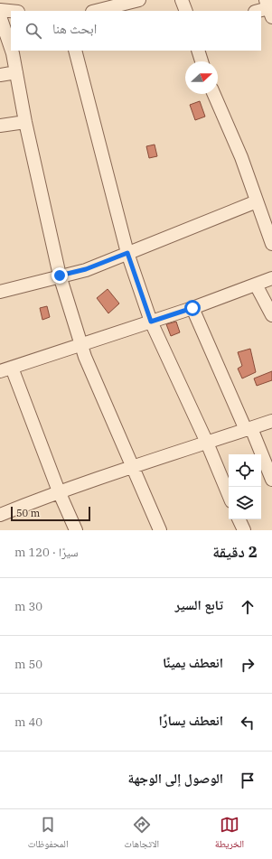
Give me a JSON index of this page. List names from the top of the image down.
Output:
{
  "scale_bar": "50 m",
  "north": "right",
  "page": {
    "search": "ابحث هنا",
    "scale": "50 m",
    "heading": ["2 دقيقة", "سيرًا · 120 m"],
    "list": [
      ["تابع السير", "30 m"],
      ["انعطف يمينًا", "50 m"],
      ["انعطف يسارًا", "40 m"],
      "الوصول إلى الوجهة"
    ],
    "nav": ["الخريطة", "الاتجاهات", "المحفوظات"]
  }
}
